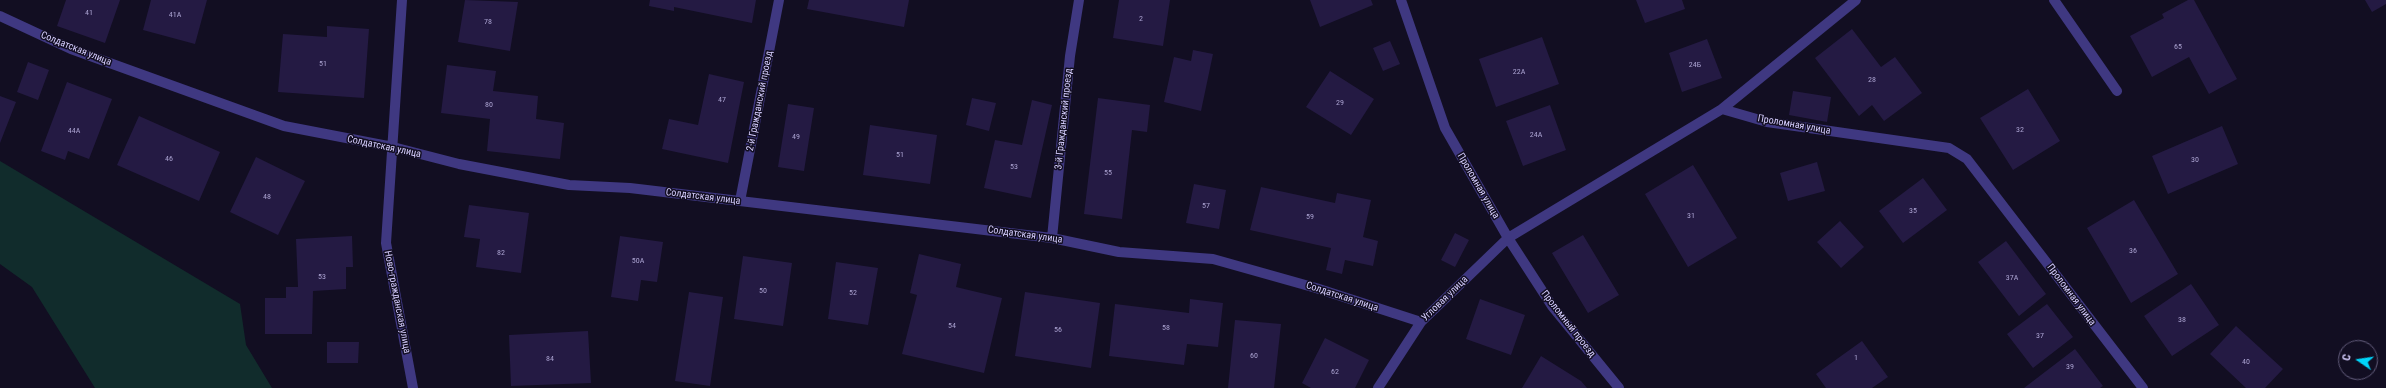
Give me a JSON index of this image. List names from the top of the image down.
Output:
{
  "streets": {
    "street": [
      "Солдатская улица",
      "2-й Гражданский проезд",
      "3-й Гражданский проезд",
      "Проломная улица",
      "Угловая улица",
      "Ново-гражданская улица",
      "Проломный проезд"
    ]
  },
  "crossings": [
    ["Солдатская улица", "2-й Гражданский проезд"],
    ["Солдатская улица", "3-й Гражданский проезд"],
    ["Солдатская улица", "Угловая улица"],
    ["Солдатская улица", "Ново-гражданская улица"],
    ["Проломная улица", "Угловая улица"],
    ["Проломная улица", "Проломный проезд"],
    ["Угловая улица", "Проломный проезд"]
  ],
  "house_numbers": [
    "41",
    "41А",
    "2",
    "78",
    "65",
    "51",
    "24Б",
    "22А",
    "28",
    "47",
    "29",
    "80",
    "32",
    "44А",
    "24А",
    "49",
    "51",
    "46",
    "30",
    "53",
    "55",
    "48",
    "57",
    "35",
    "31",
    "59",
    "36",
    "82",
    "50А",
    "53",
    "37А",
    "50",
    "52",
    "38",
    "54",
    "58",
    "56",
    "37",
    "60",
    "1",
    "84",
    "40",
    "39",
    "62"
  ],
  "north": "left"
}
